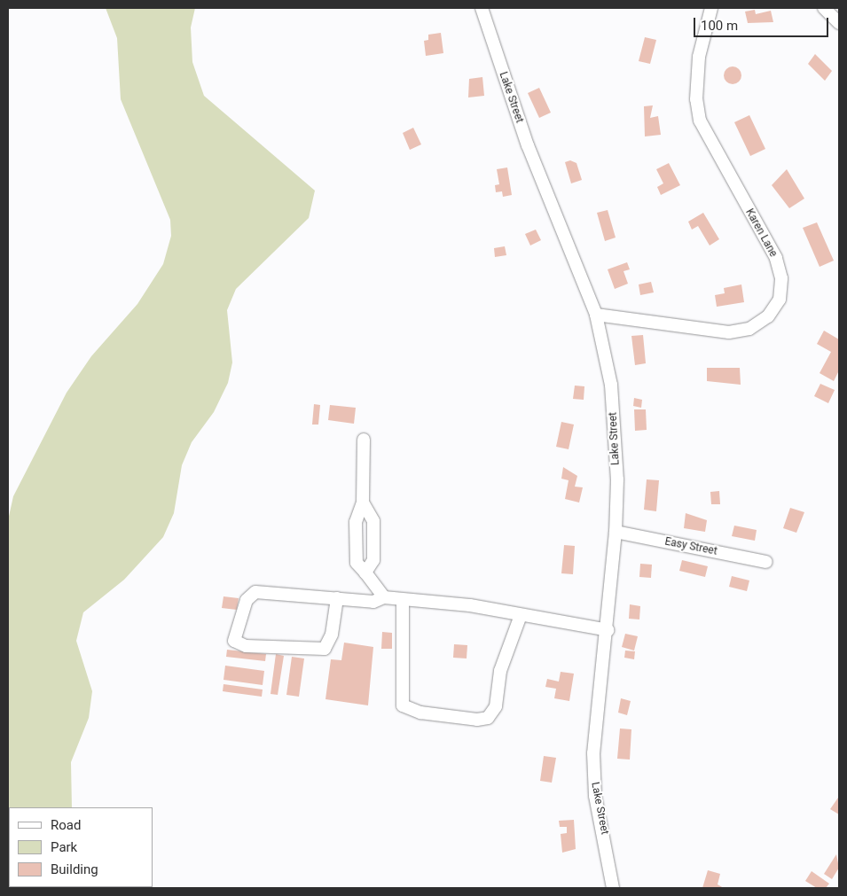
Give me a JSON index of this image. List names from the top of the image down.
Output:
{
  "streets": {
    "street": ["Lake Street", "Karen Lane", "Easy Street"]
  },
  "crossings": [
    ["Lake Street", "Karen Lane"],
    ["Lake Street", "Easy Street"]
  ],
  "legend": ["Road", "Park", "Building"],
  "scale_bar": "100 m"
}
